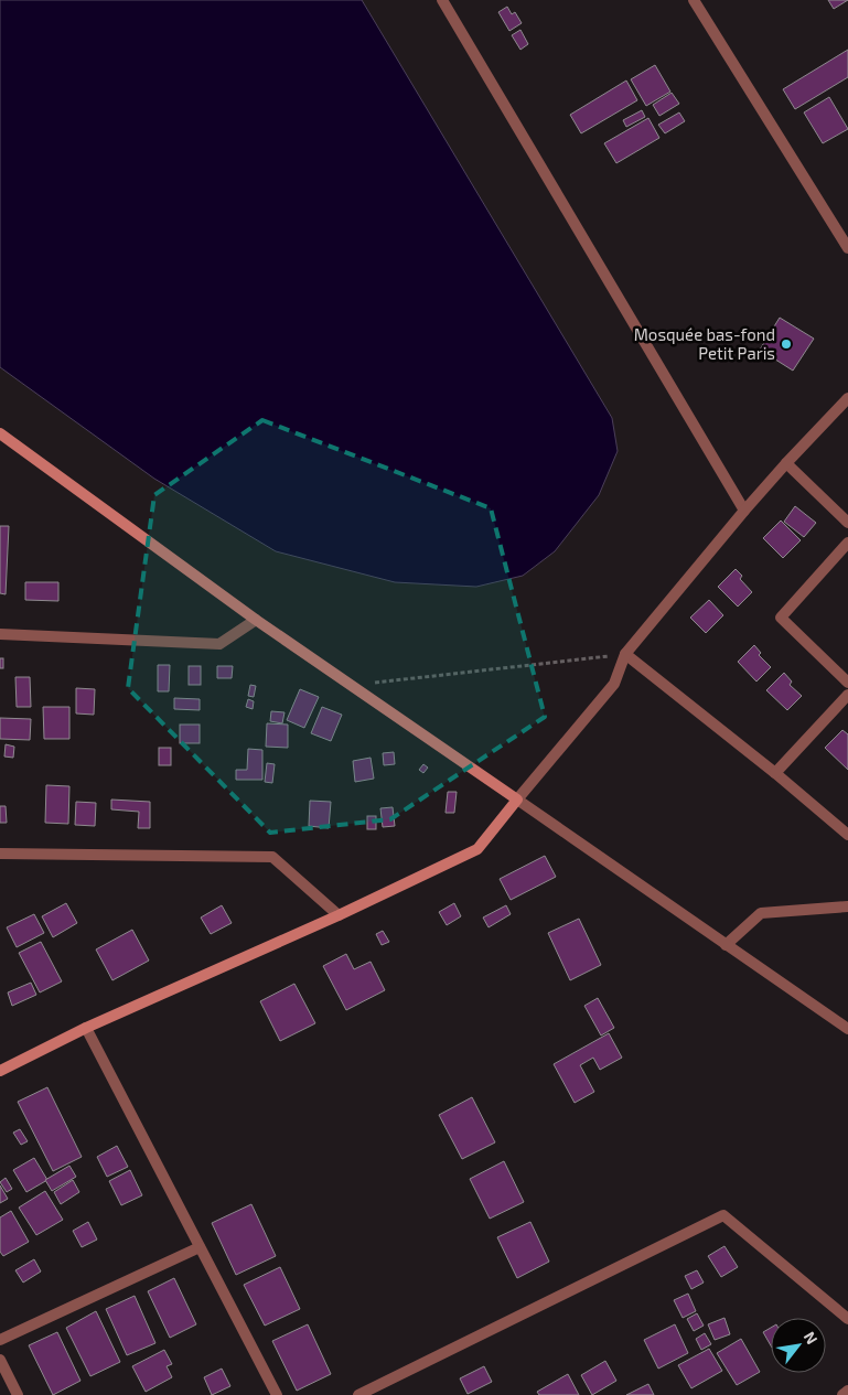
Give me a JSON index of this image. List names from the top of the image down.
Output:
{
  "places": ["Mosquée bas-fond Petit Paris"],
  "north": "top right"
}
